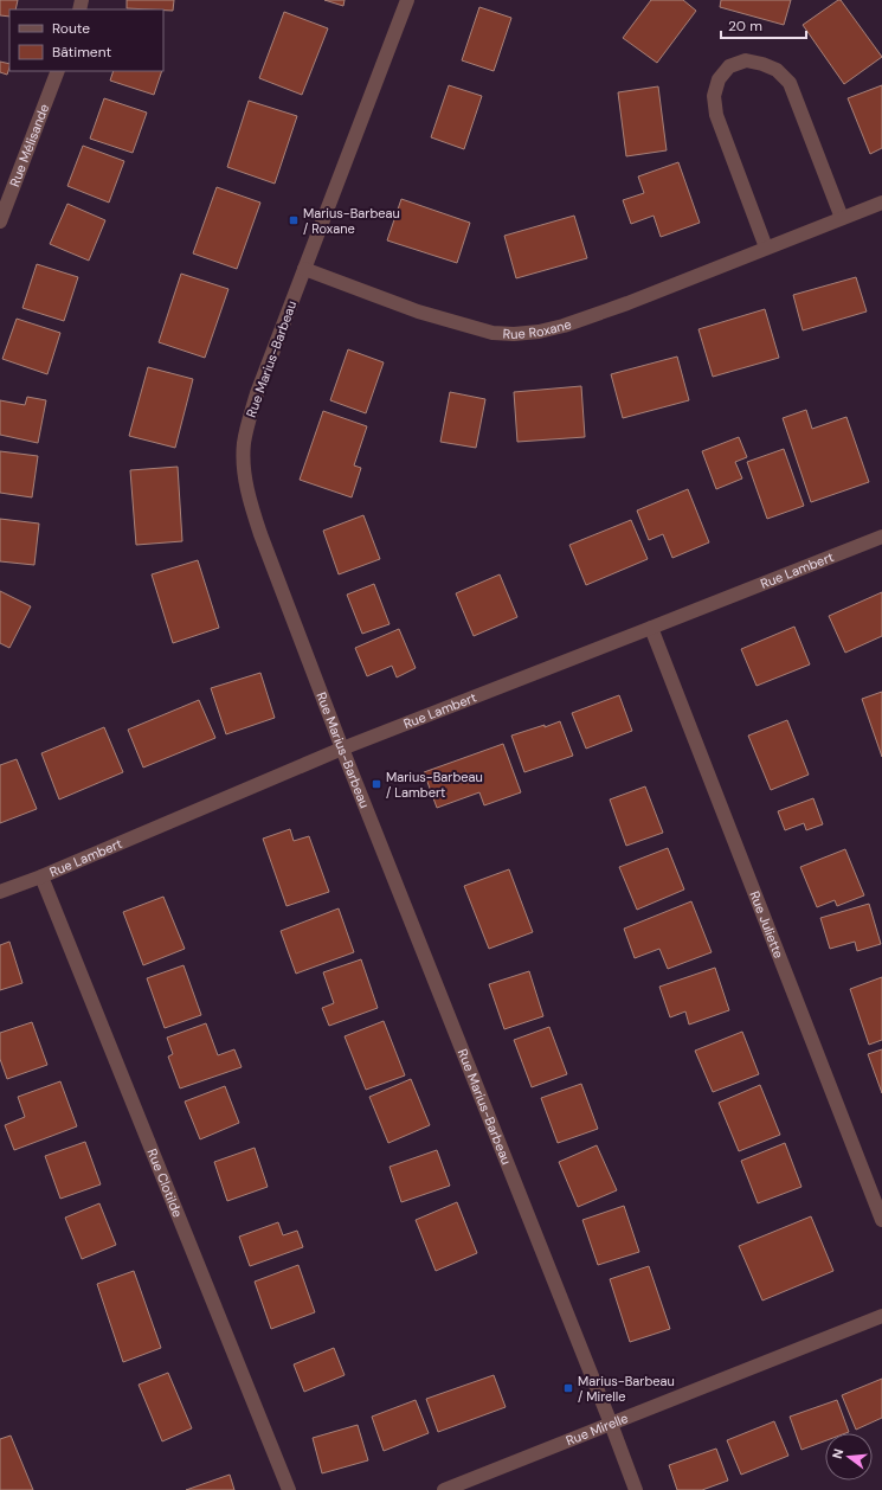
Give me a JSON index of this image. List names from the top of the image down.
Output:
{
  "streets": {
    "street": [
      "Rue Mélisande",
      "Rue Roxane",
      "Rue Marius-Barbeau",
      "Rue Lambert",
      "Rue Juliette",
      "Rue Clotilde",
      "Rue Mirelle"
    ]
  },
  "crossings": [
    ["Rue Roxane", "Rue Marius-Barbeau"],
    ["Rue Marius-Barbeau", "Rue Lambert"],
    ["Rue Marius-Barbeau", "Rue Mirelle"],
    ["Rue Lambert", "Rue Juliette"],
    ["Rue Lambert", "Rue Clotilde"]
  ],
  "places": {
    "transit": ["Marius-Barbeau / Roxane", "Marius-Barbeau / Lambert", "Marius-Barbeau / Mirelle"]
  },
  "legend": ["Route", "Bâtiment"],
  "scale_bar": "20 m",
  "north": "left"
}
